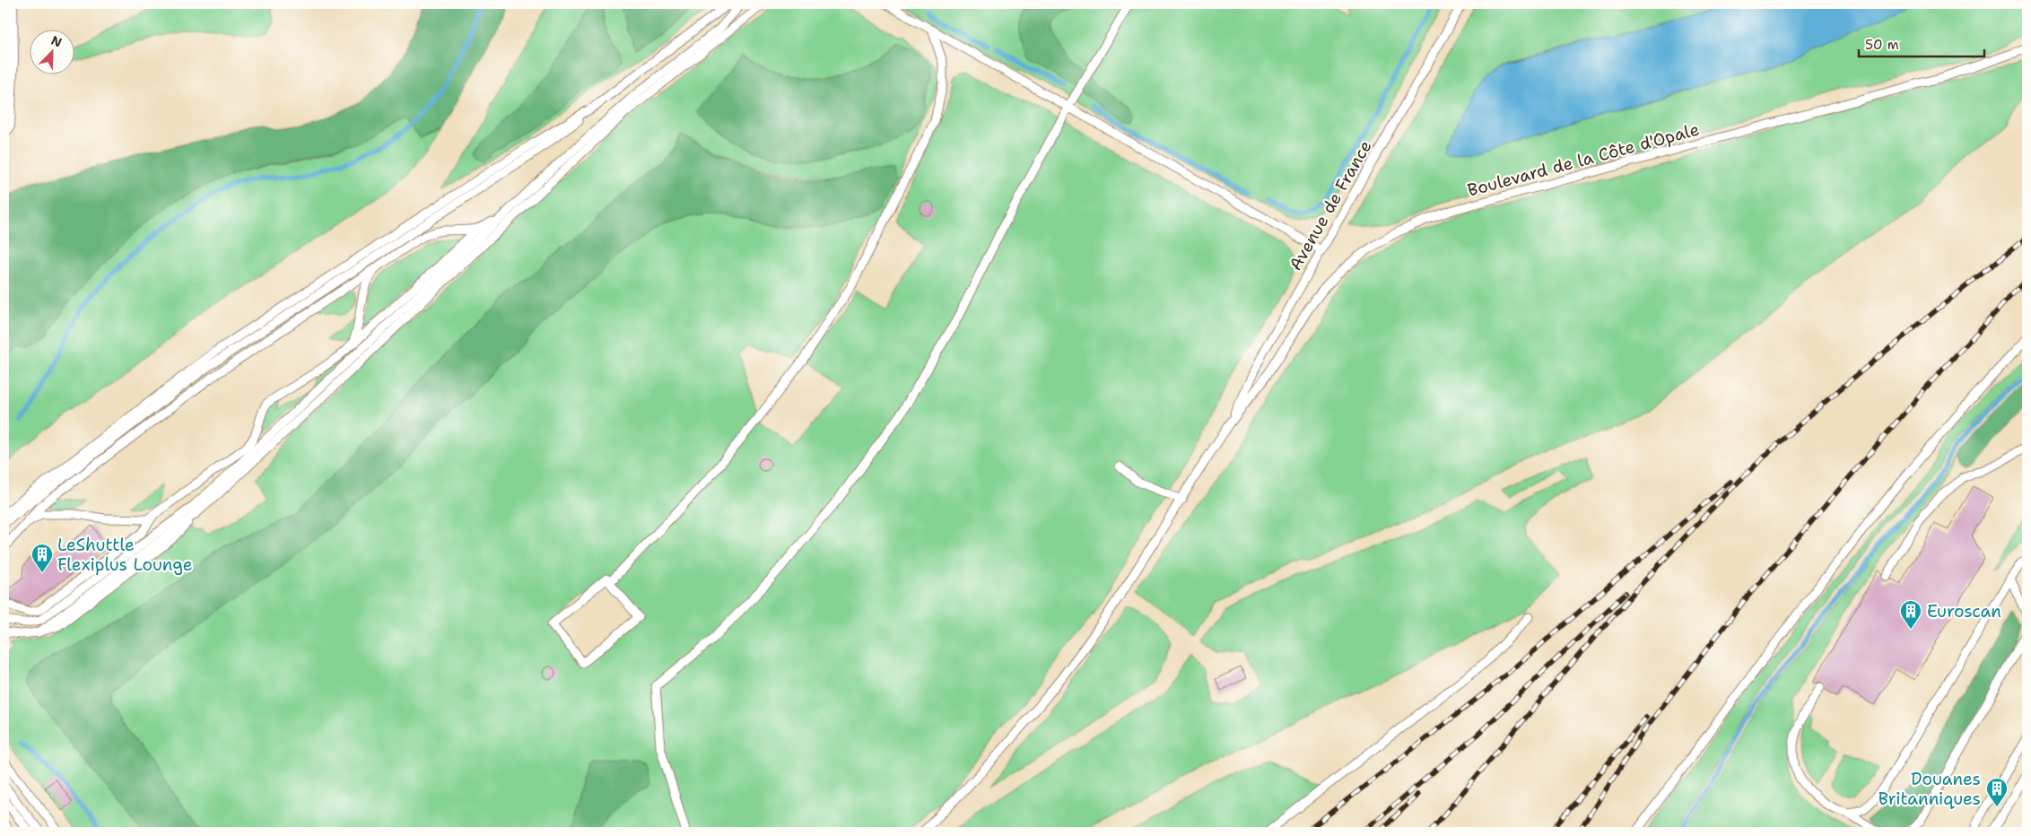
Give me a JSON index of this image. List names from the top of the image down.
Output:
{
  "streets": {
    "lane": ["Boulevard de la Côte d'Opale", "Avenue de France"]
  },
  "crossings": [
    ["Boulevard de la Côte d'Opale", "Avenue de France"]
  ],
  "places": {
    "building": ["LeShuttle Flexiplus Lounge", "Euroscan", "Douanes Britanniques"]
  },
  "scale_bar": "50 m",
  "north": "top right"
}
